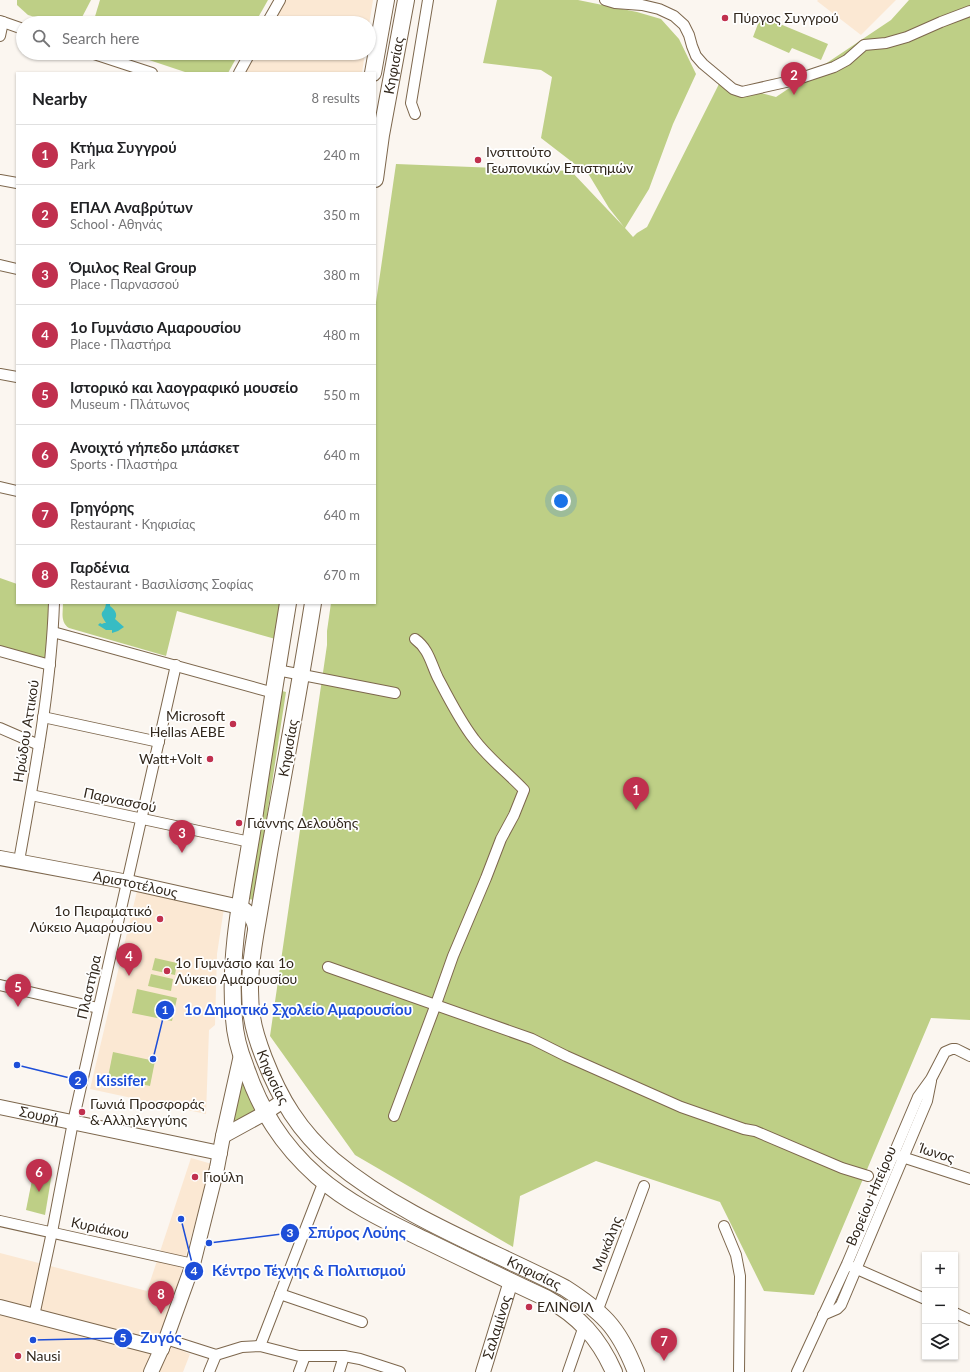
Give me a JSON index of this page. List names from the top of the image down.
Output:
{
  "streets": {
    "main road": ["Κηφισίας"],
    "street": [
      "Ηρώδου Αττικού",
      "Παρνασσού",
      "Αριστοτέλους",
      "Πλαστήρα",
      "Σουρή",
      "Ίωνος",
      "Βορείου Ηπείρου",
      "Κυριάκου",
      "Μυκάλης",
      "Σαλαμίνος"
    ]
  },
  "crossings": [
    ["Κηφισίας", "Παρνασσού"],
    ["Κηφισίας", "Αριστοτέλους"],
    ["Κηφισίας", "Μυκάλης"],
    ["Κηφισίας", "Σαλαμίνος"],
    ["Ηρώδου Αττικού", "Παρνασσού"],
    ["Ηρώδου Αττικού", "Αριστοτέλους"],
    ["Παρνασσού", "Πλαστήρα"],
    ["Αριστοτέλους", "Πλαστήρα"],
    ["Πλαστήρα", "Σουρή"],
    ["Πλαστήρα", "Κυριάκου"],
    ["Ίωνος", "Βορείου Ηπείρου"]
  ],
  "places": [
    "Πύργος Συγγρού",
    "Ινστιτούτο Γεωπονικών Επιστημών",
    "Microsoft Hellas AEBE",
    "Watt+Volt",
    "Γιάννης Δελούδης",
    "1ο Πειραματικό Λύκειο Αμαρουσίου",
    "1ο Γυμνάσιο και 1ο Λύκειο Αμαρουσίου",
    "1ο Δημοτικό Σχολείο Αμαρουσίου",
    "Kissifer",
    "Γωνιά Προσφοράς & Αλληλεγγύης",
    "Γιούλη",
    "Κέντρο Τέχνης & Πολιτισμού",
    "Σπύρος Λούης",
    "ΕΛΙΝΟΙΛ",
    "Ζυγός",
    "Nausi"
  ],
  "page": {
    "search": "Search here",
    "pins": [
      "2",
      "1",
      "3",
      "4",
      "5",
      "6",
      "8",
      "7"
    ],
    "heading": ["Nearby", "8 results"],
    "list": [
      {
        "mark": "1",
        "name": "Κτήμα Συγγρού",
        "note": "Park",
        "value": "240 m"
      },
      {
        "mark": "2",
        "name": "ΕΠΑΛ Αναβρύτων",
        "note": "School · Αθηνάς",
        "value": "350 m"
      },
      {
        "mark": "3",
        "name": "Όμιλος Real Group",
        "note": "Place · Παρνασσού",
        "value": "380 m"
      },
      {
        "mark": "4",
        "name": "1ο Γυμνάσιο Αμαρουσίου",
        "note": "Place · Πλαστήρα",
        "value": "480 m"
      },
      {
        "mark": "5",
        "name": "Ιστορικό και λαογραφικό μουσείο",
        "note": "Museum · Πλάτωνος",
        "value": "550 m"
      },
      {
        "mark": "6",
        "name": "Ανοιχτό γήπεδο μπάσκετ",
        "note": "Sports · Πλαστήρα",
        "value": "640 m"
      },
      {
        "mark": "7",
        "name": "Γρηγόρης",
        "note": "Restaurant · Κηφισίας",
        "value": "640 m"
      },
      {
        "mark": "8",
        "name": "Γαρδένια",
        "note": "Restaurant · Βασιλίσσης Σοφίας",
        "value": "670 m"
      }
    ],
    "map_buttons": ["+", "−"]
  }
}
